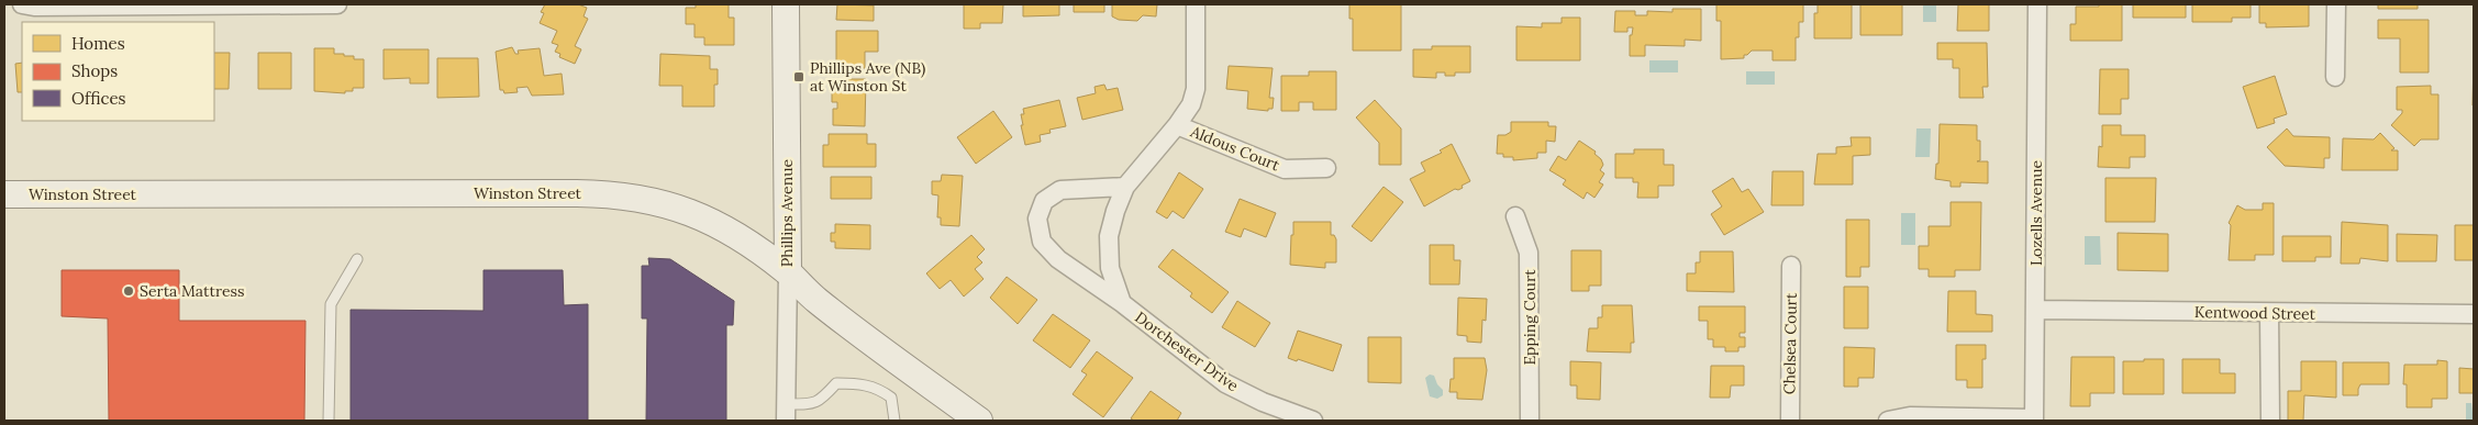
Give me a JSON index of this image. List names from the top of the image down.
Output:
{
  "streets": {
    "street": [
      "Aldous Court",
      "Winston Street",
      "Phillips Avenue",
      "Lozells Avenue",
      "Kentwood Street",
      "Epping Court",
      "Chelsea Court",
      "Dorchester Drive"
    ]
  },
  "crossings": [
    ["Aldous Court", "Dorchester Drive"],
    ["Winston Street", "Phillips Avenue"],
    ["Lozells Avenue", "Kentwood Street"]
  ],
  "places": {
    "transit": ["Phillips Ave (NB) at Winston St"],
    "other": ["Serta Mattress"]
  },
  "legend": ["Homes", "Shops", "Offices"]
}
